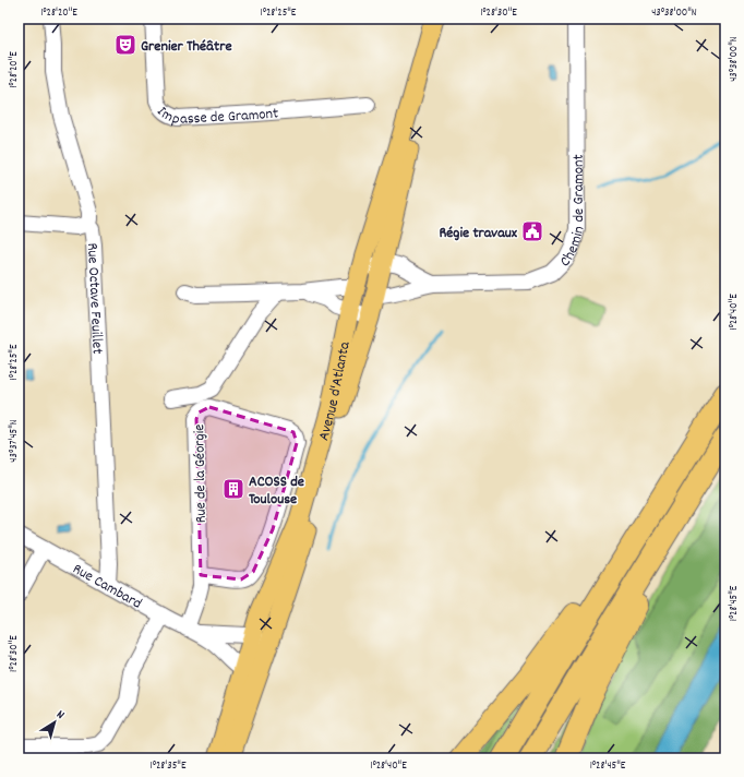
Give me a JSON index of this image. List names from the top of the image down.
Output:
{
  "streets": {
    "main road": ["Avenue d'Atlanta"],
    "street": [
      "Impasse de Gramont",
      "Chemin de Gramont",
      "Rue Octave Feuillet",
      "Rue de la Géorgie",
      "Rue Cambard"
    ]
  },
  "crossings": [
    ["Chemin de Gramont", "Avenue d'Atlanta"],
    ["Rue Octave Feuillet", "Rue Cambard"],
    ["Avenue d'Atlanta", "Rue Cambard"],
    ["Rue de la Géorgie", "Rue Cambard"]
  ],
  "places": {
    "theatre": ["Grenier Théâtre"],
    "public building": ["Régie travaux"],
    "building": ["ACOSS de Toulouse"]
  },
  "north": "top right",
  "coordinates": [
    "1°28'20\"E",
    "1°28'25\"E",
    "1°28'30\"E",
    "43°38'00\"N",
    "1°28'40\"E",
    "43°37'45\"N",
    "1°28'45\"E",
    "1°28'35\"E"
  ]
}
